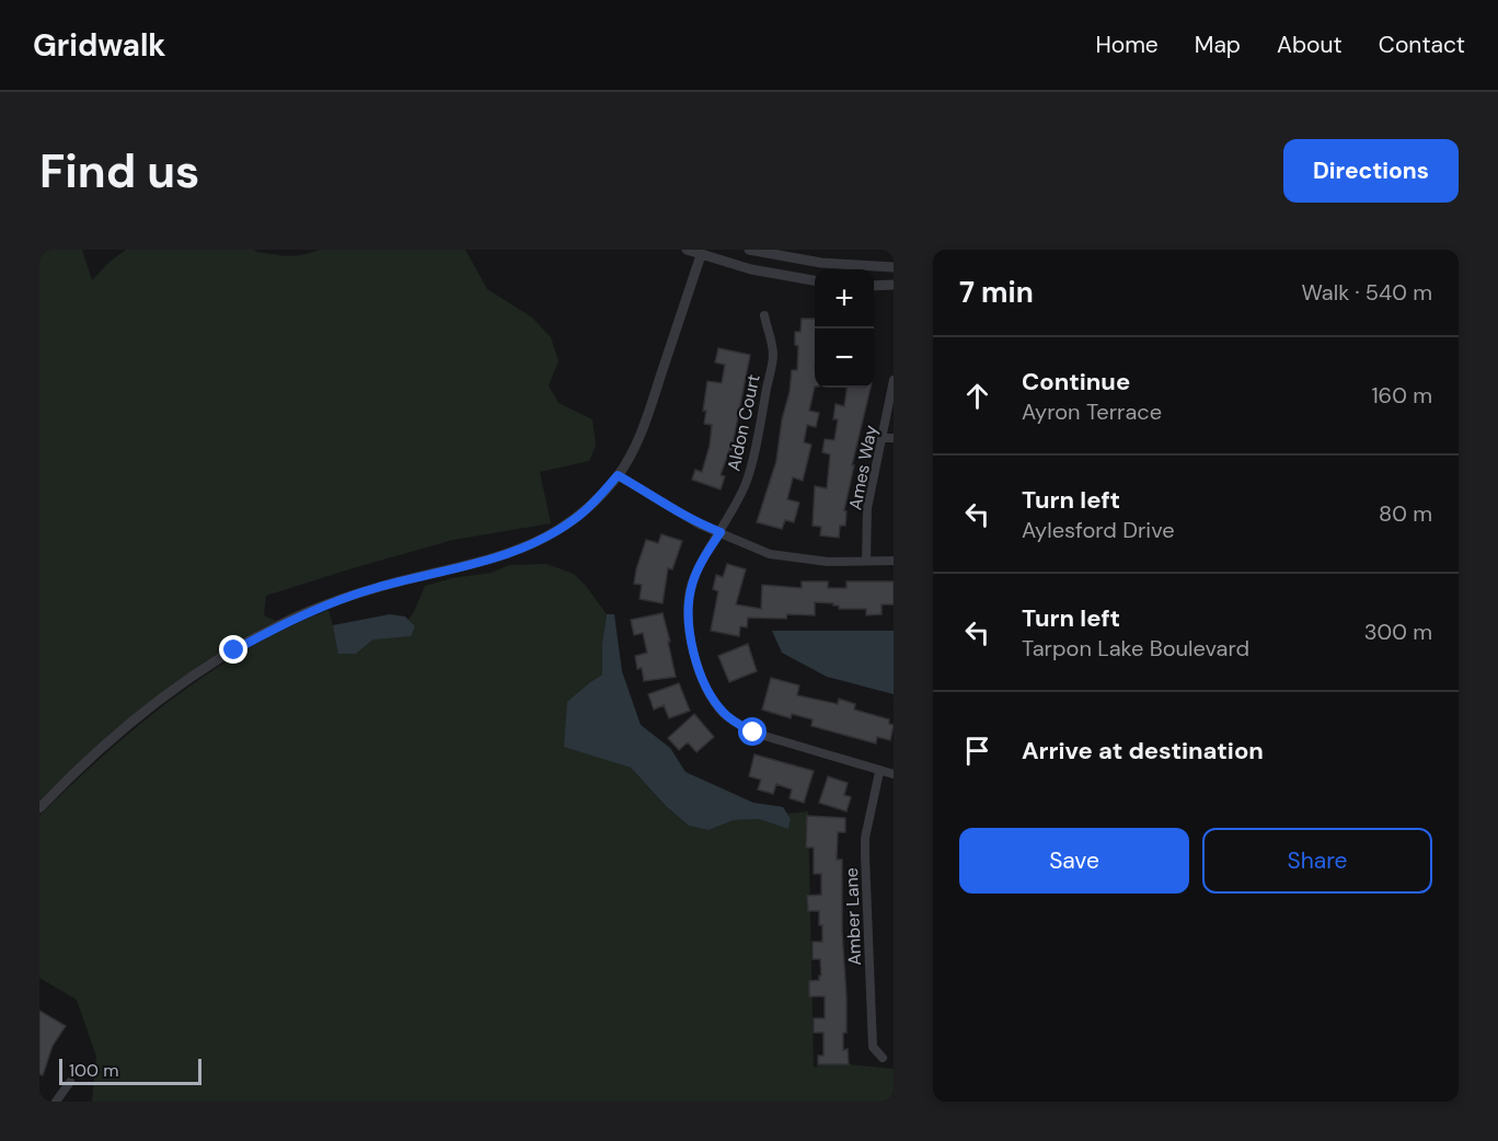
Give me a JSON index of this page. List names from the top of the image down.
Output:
{
  "streets": {
    "street": ["Aldon Court", "Ames Way", "Amber Lane"]
  },
  "crossings": [
    ["Aldon Court", "Amber Lane"]
  ],
  "scale_bar": "100 m",
  "page": {
    "header": "Gridwalk",
    "nav": [
      "Home",
      "Map",
      "About",
      "Contact"
    ],
    "buttons": [
      "Directions",
      ["Save", "Share"]
    ],
    "title": "Find us",
    "heading": ["7 min", "Walk · 540 m"],
    "map_buttons": ["+", "−"],
    "list": [
      ["Continue", "Ayron Terrace", "160 m"],
      ["Turn left", "Aylesford Drive", "80 m"],
      ["Turn left", "Tarpon Lake Boulevard", "300 m"],
      "Arrive at destination"
    ],
    "scale": "100 m"
  }
}
